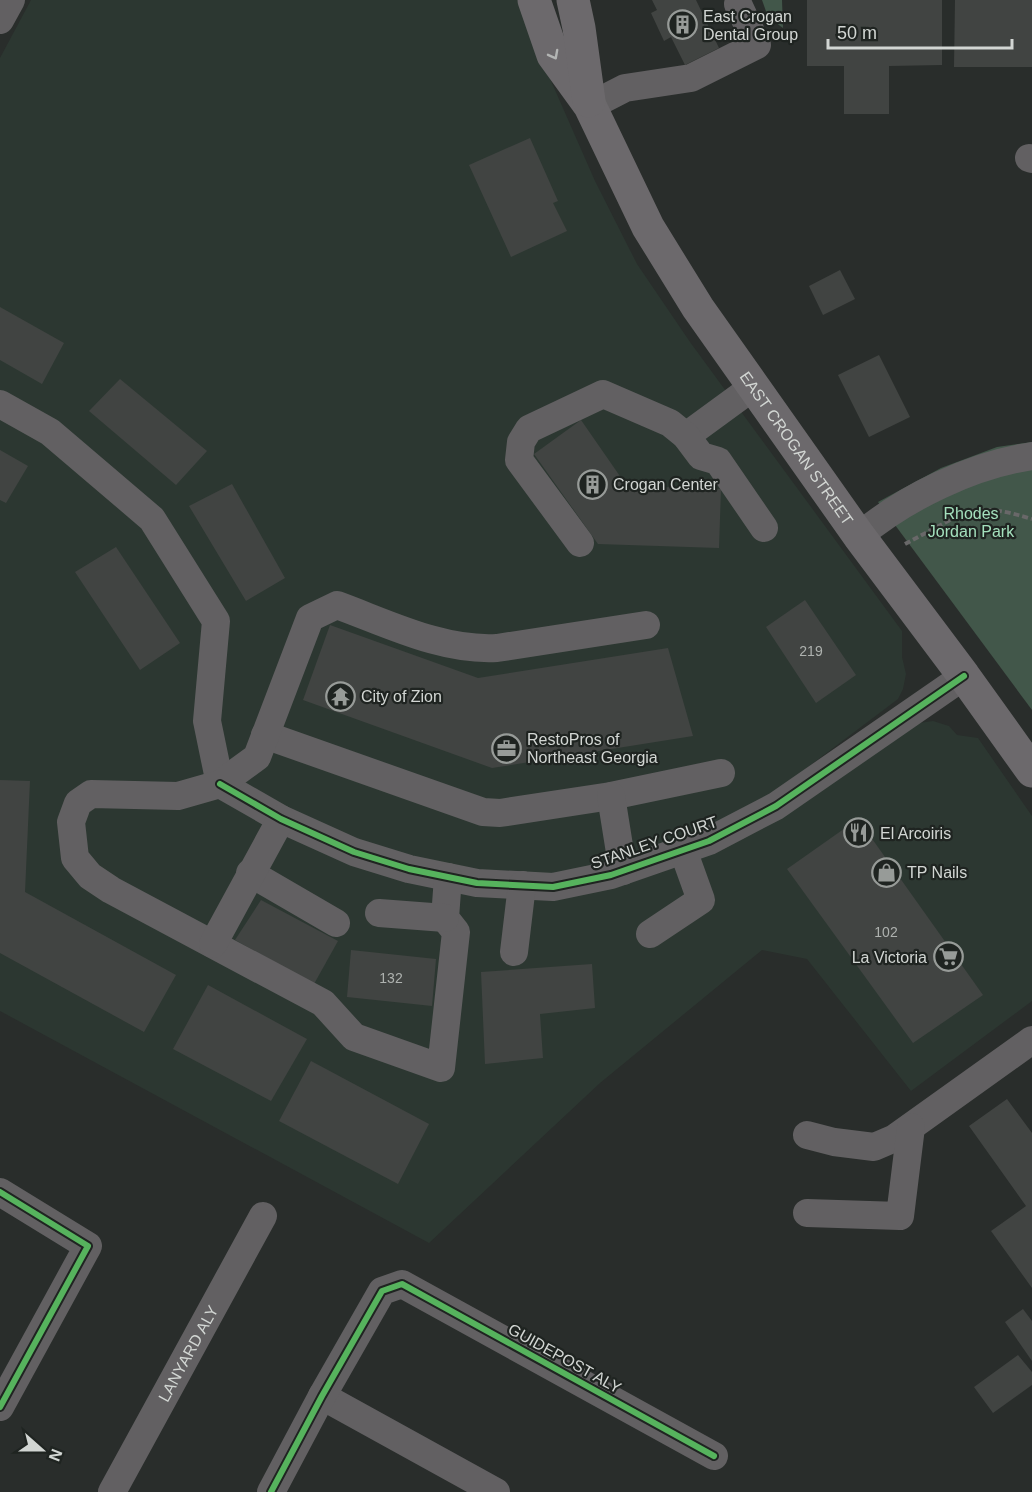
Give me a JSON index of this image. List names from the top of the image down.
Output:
{
  "streets": {
    "main road": ["EAST CROGAN STREET"],
    "street": ["STANLEY COURT", "LANYARD ALY", "GUIDEPOST ALY"]
  },
  "crossings": [
    ["EAST CROGAN STREET", "STANLEY COURT"]
  ],
  "parks": ["Rhodes Jordan Park"],
  "places": {
    "building": ["East Crogan Dental Group", "Crogan Center"],
    "temple": ["City of Zion"],
    "office": ["RestoPros of Northeast Georgia"],
    "restaurant": ["El Arcoiris"],
    "shop": ["TP Nails"],
    "supermarket": ["La Victoria"]
  },
  "house_numbers": ["219", "102", "132"],
  "scale_bar": "50 m",
  "north": "right"
}
